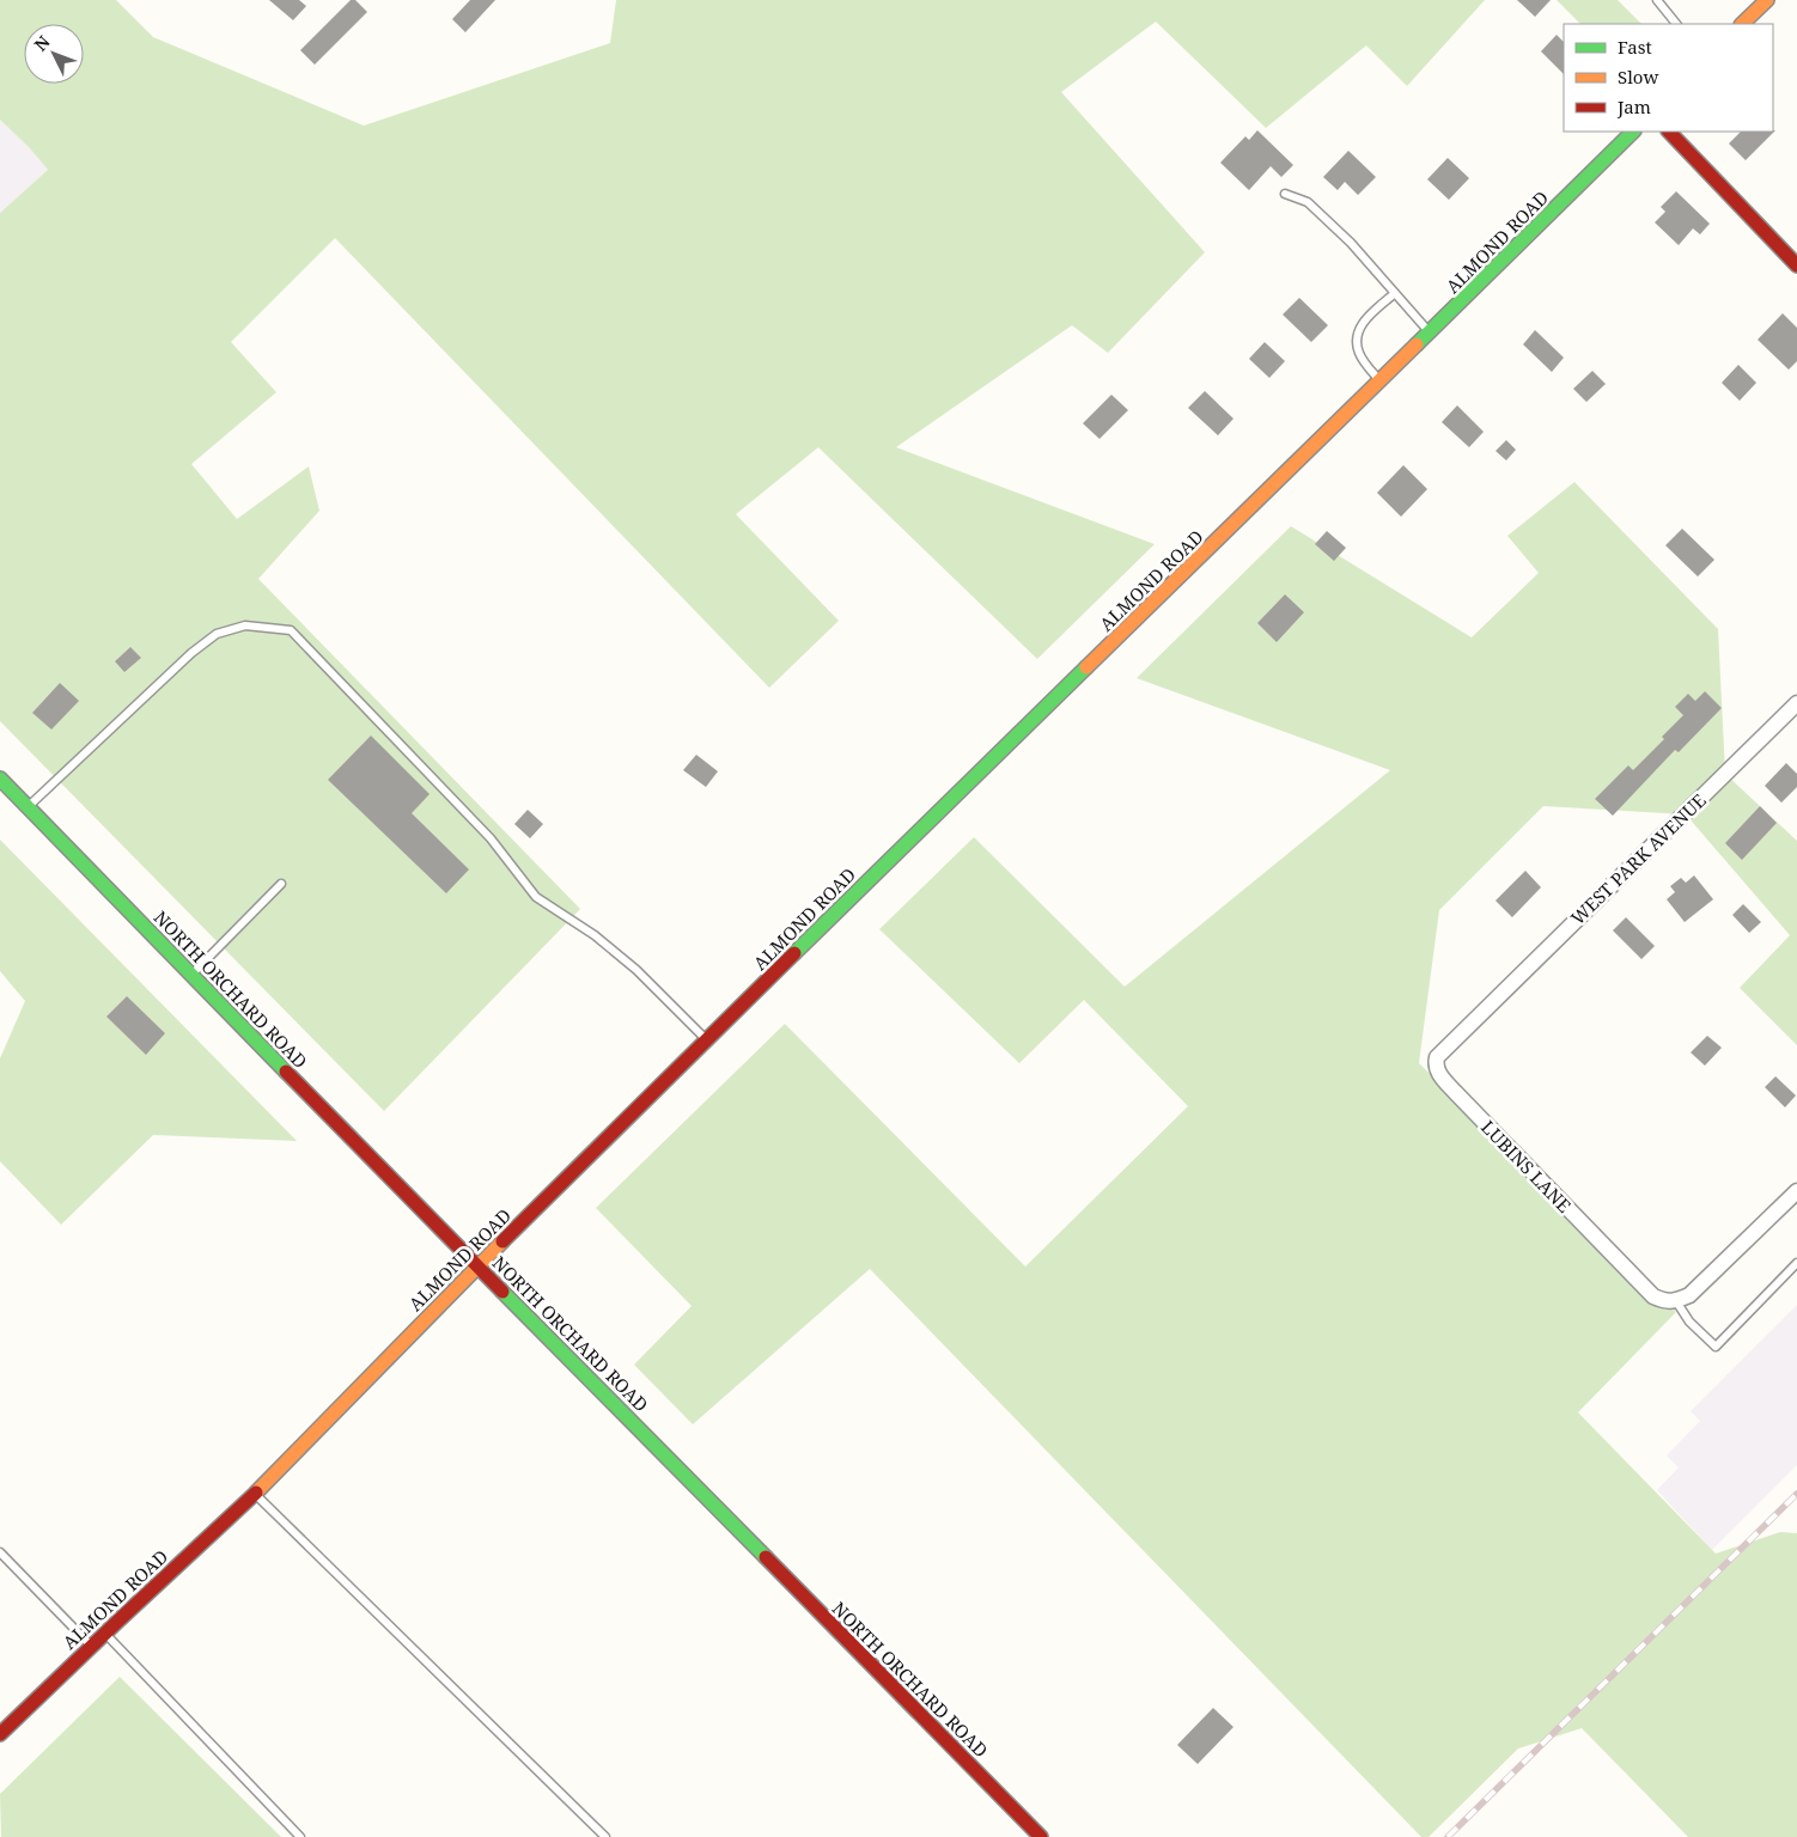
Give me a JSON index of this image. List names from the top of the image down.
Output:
{
  "streets": {
    "main road": ["ALMOND ROAD", "NORTH ORCHARD ROAD"],
    "street": ["WEST PARK AVENUE", "LUBINS LANE"]
  },
  "crossings": [
    ["ALMOND ROAD", "NORTH ORCHARD ROAD"],
    ["WEST PARK AVENUE", "LUBINS LANE"]
  ],
  "legend": ["Fast", "Slow", "Jam"],
  "north": "top left"
}
